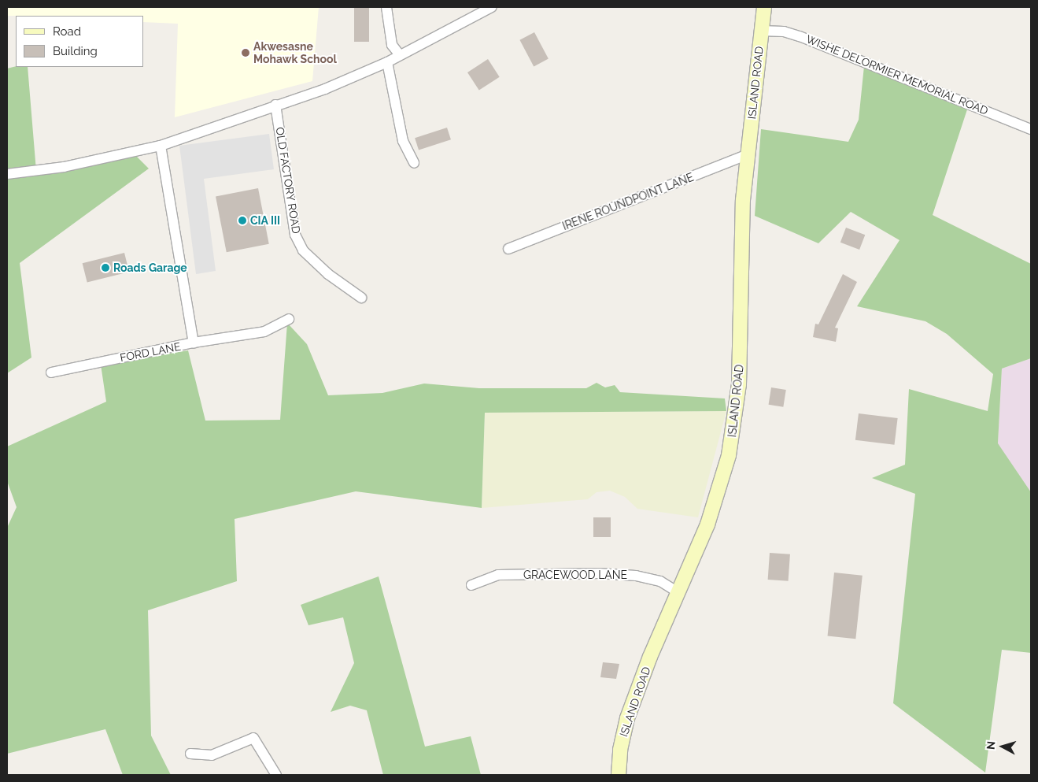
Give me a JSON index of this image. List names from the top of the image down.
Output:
{
  "streets": {
    "street": [
      "WISHE DELORMIER MEMORIAL ROAD",
      "ISLAND ROAD",
      "OLD FACTORY ROAD",
      "IRENE ROUNDPOINT LANE",
      "FORD LANE",
      "GRACEWOOD LANE"
    ]
  },
  "crossings": [
    ["WISHE DELORMIER MEMORIAL ROAD", "ISLAND ROAD"],
    ["ISLAND ROAD", "IRENE ROUNDPOINT LANE"],
    ["ISLAND ROAD", "GRACEWOOD LANE"]
  ],
  "places": ["Akwesasne Mohawk School", "CIA III", "Roads Garage"],
  "legend": ["Road", "Building"],
  "north": "left"
}
